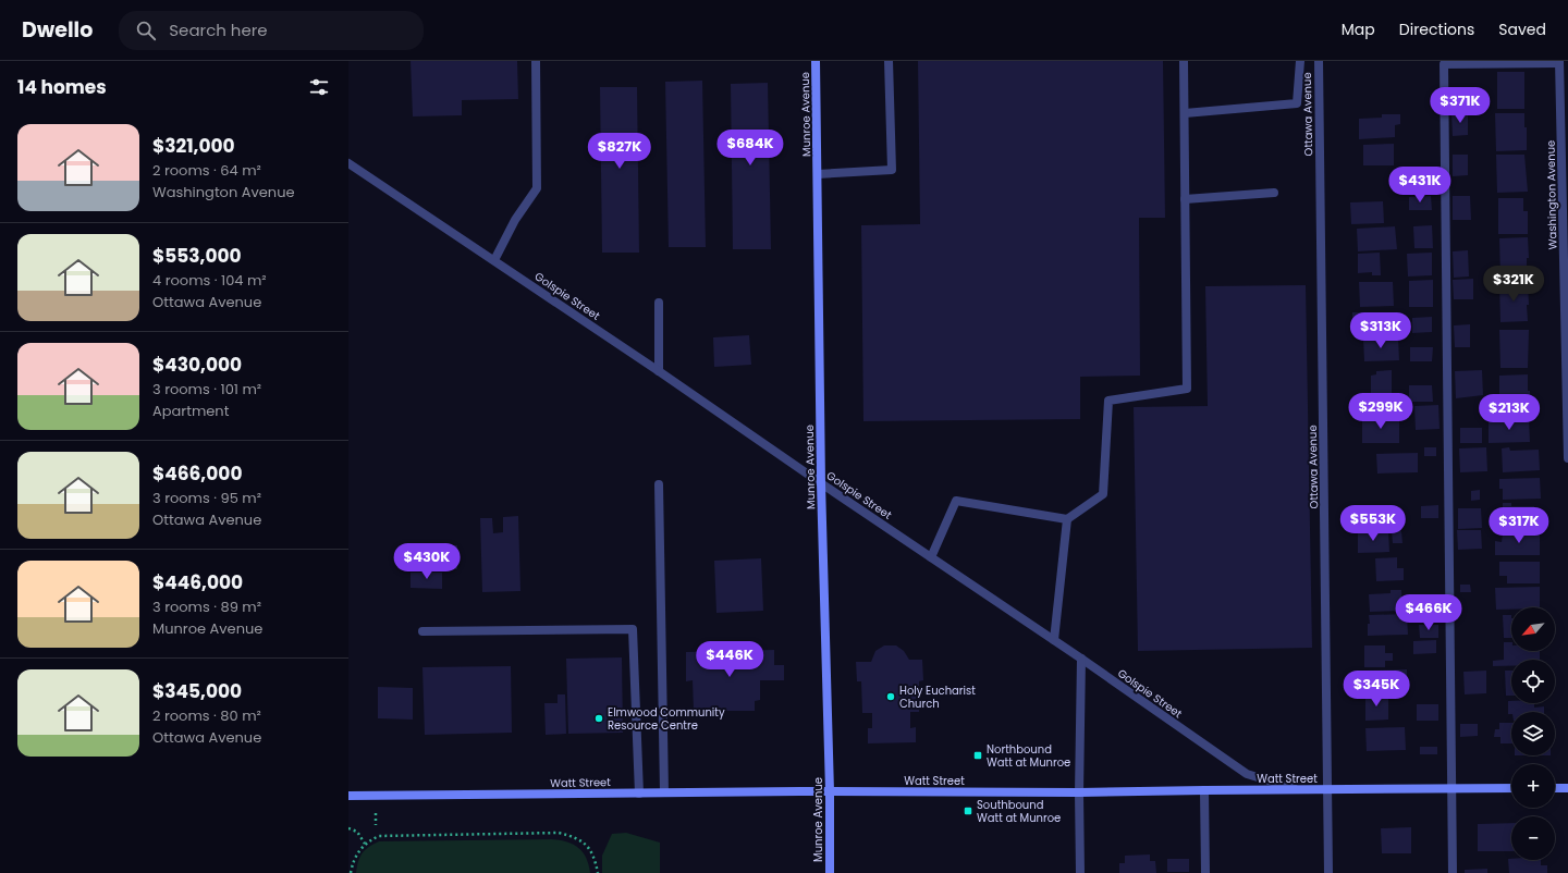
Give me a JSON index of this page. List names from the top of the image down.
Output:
{
  "streets": {
    "main road": ["Munroe Avenue", "Watt Street"],
    "street": ["Ottawa Avenue", "Washington Avenue", "Golspie Street"]
  },
  "crossings": [
    ["Munroe Avenue", "Golspie Street"],
    ["Munroe Avenue", "Watt Street"],
    ["Ottawa Avenue", "Watt Street"],
    ["Golspie Street", "Watt Street"]
  ],
  "places": {
    "other": ["Holy Eucharist Church", "Elmwood Community Resource Centre"],
    "transit": ["Northbound Watt at Munroe", "Southbound Watt at Munroe"]
  },
  "north": "bottom left",
  "page": {
    "header": "Dwello",
    "search": "Search here",
    "nav": ["Map", "Directions", "Saved"],
    "heading": "14 homes",
    "price": [
      "$371K",
      "$684K",
      "$827K",
      "$431K",
      "$321K",
      "$313K",
      "$299K",
      "$213K",
      "$553K",
      "$317K",
      "$430K",
      "$466K",
      "$446K",
      "$345K"
    ],
    "list": [
      {
        "name": "$321,000",
        "note": "2 rooms · 64 m² · Washington Avenue"
      },
      {
        "name": "$553,000",
        "note": "4 rooms · 104 m² · Ottawa Avenue"
      },
      {
        "name": "$430,000",
        "note": "3 rooms · 101 m² · Apartment"
      },
      {
        "name": "$466,000",
        "note": "3 rooms · 95 m² · Ottawa Avenue"
      },
      {
        "name": "$446,000",
        "note": "3 rooms · 89 m² · Munroe Avenue"
      },
      {
        "name": "$345,000",
        "note": "2 rooms · 80 m² · Ottawa Avenue"
      }
    ],
    "map_buttons": ["+", "−"]
  }
}
